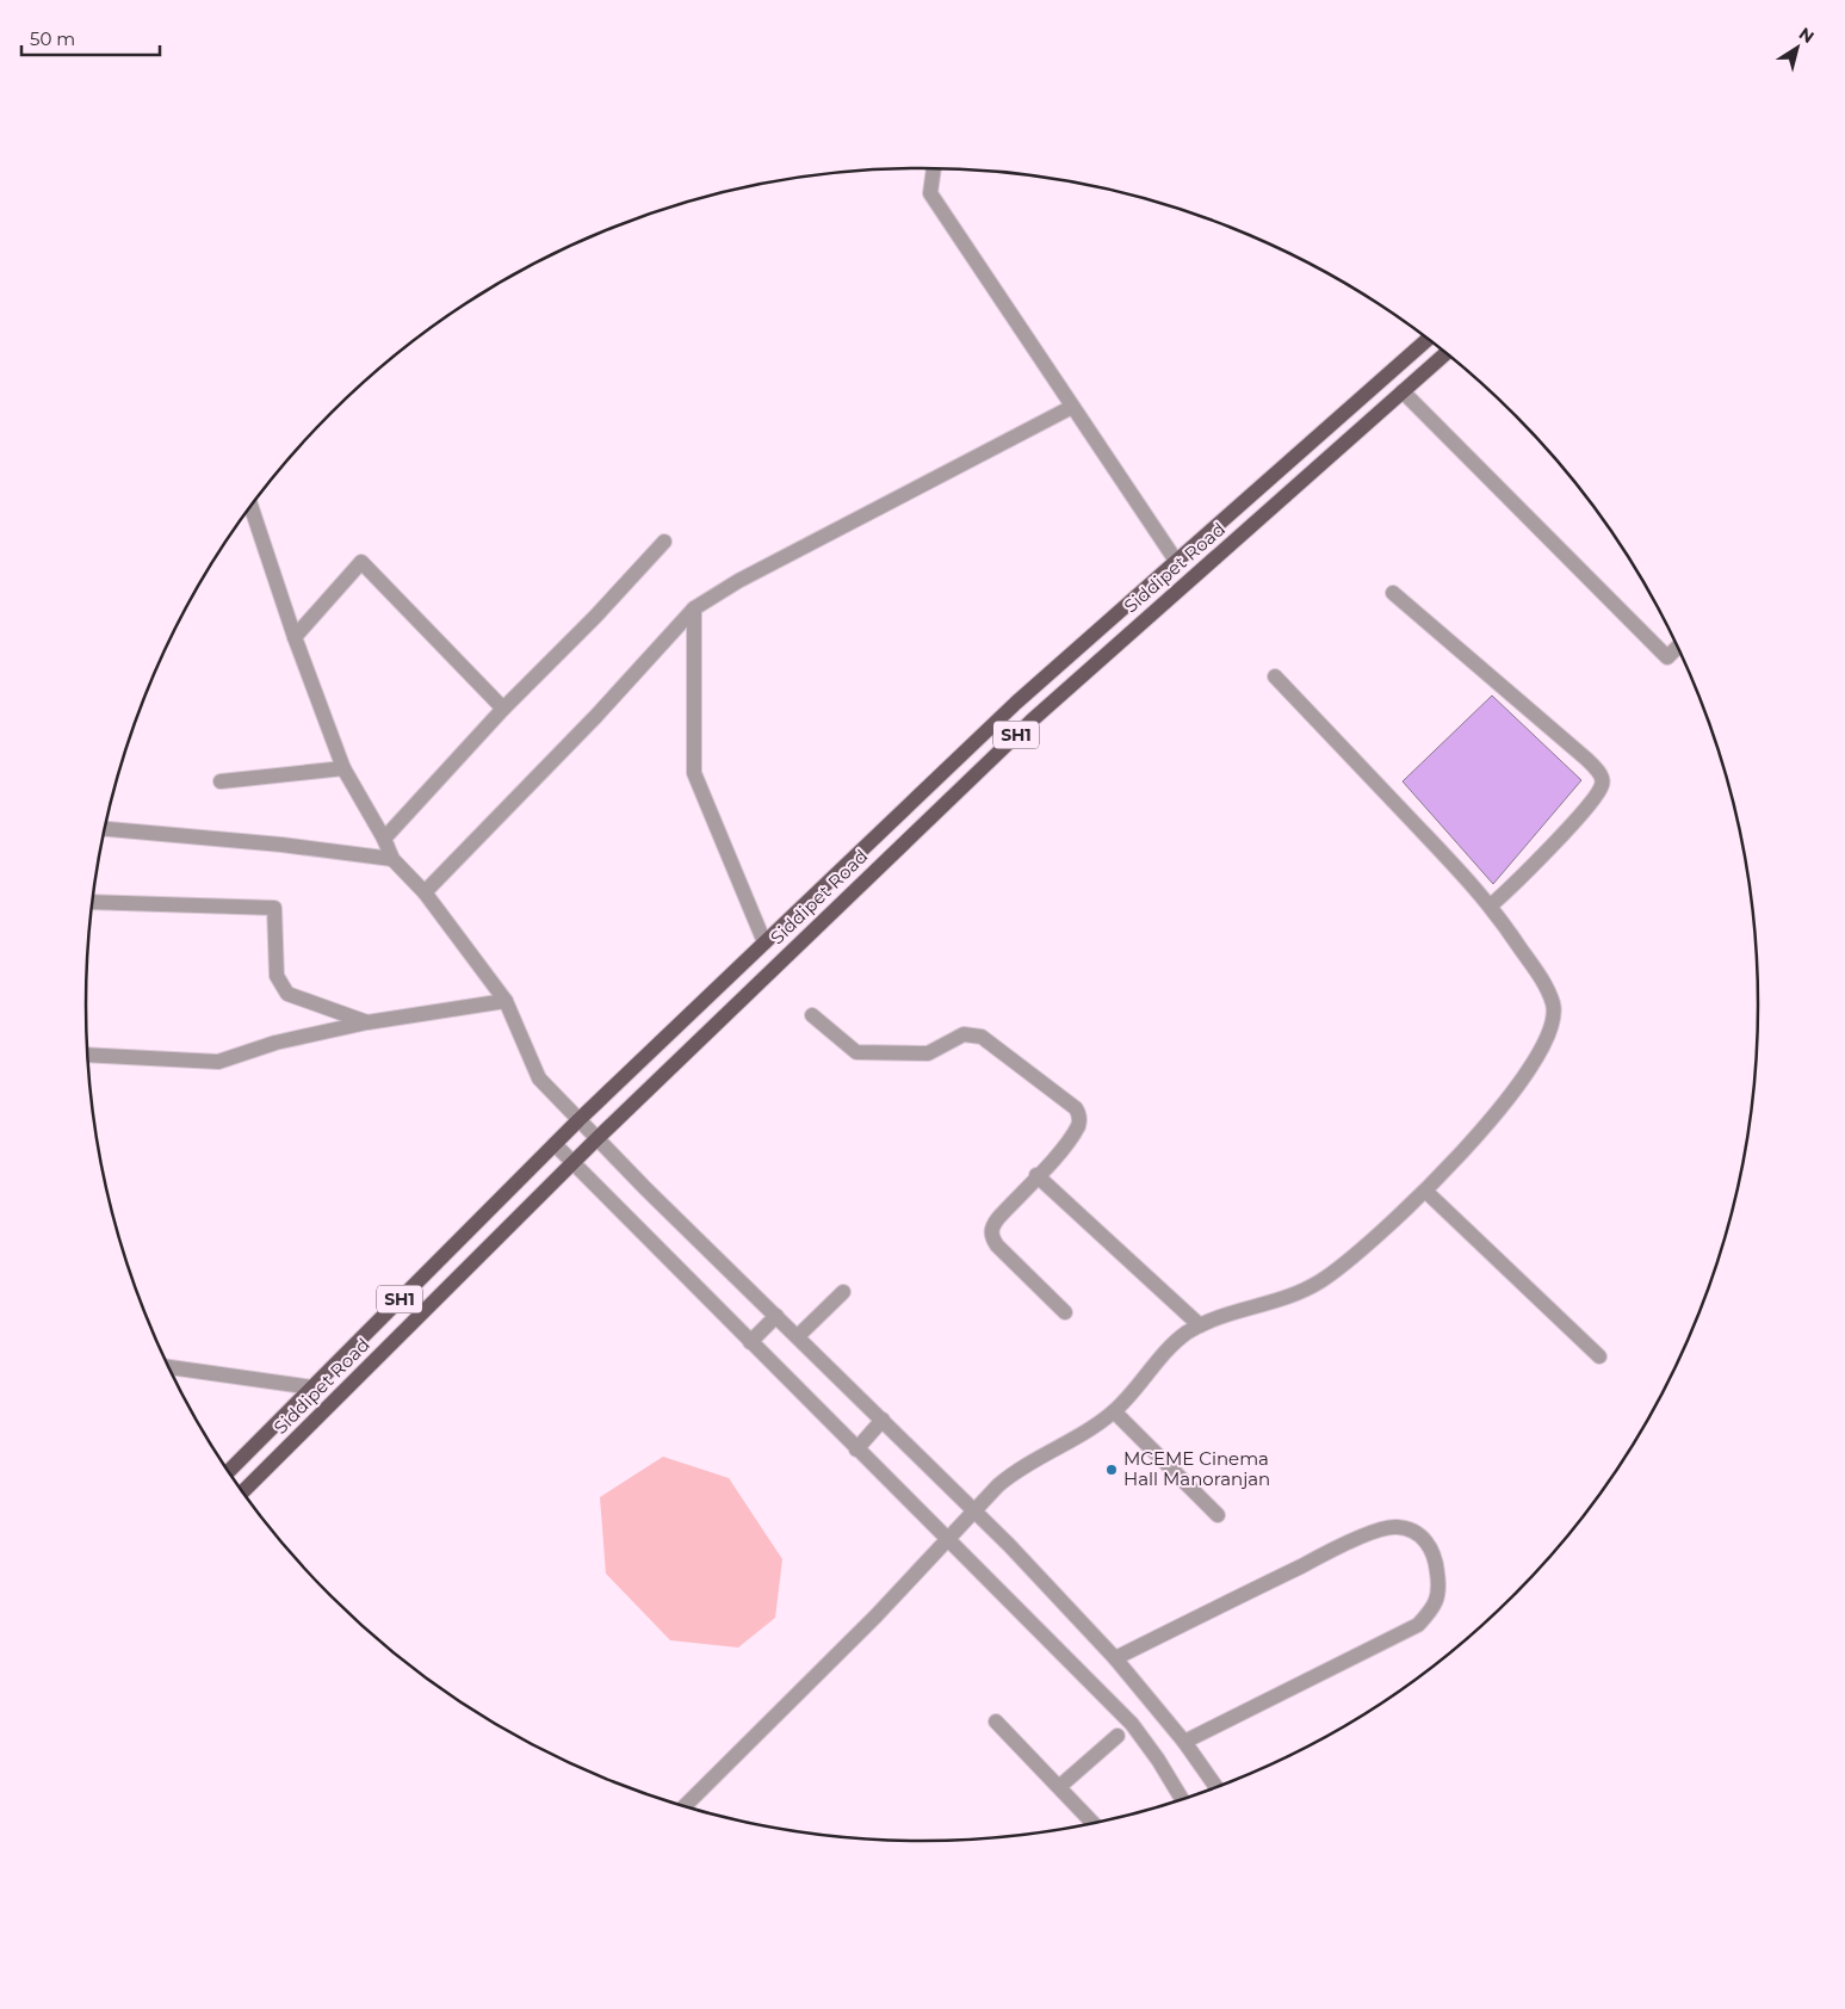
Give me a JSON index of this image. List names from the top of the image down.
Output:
{
  "streets": {
    "main road": ["Siddipet Road", "SH1"]
  },
  "places": ["MCEME Cinema Hall Manoranjan"],
  "scale_bar": "50 m",
  "north": "top right"
}
